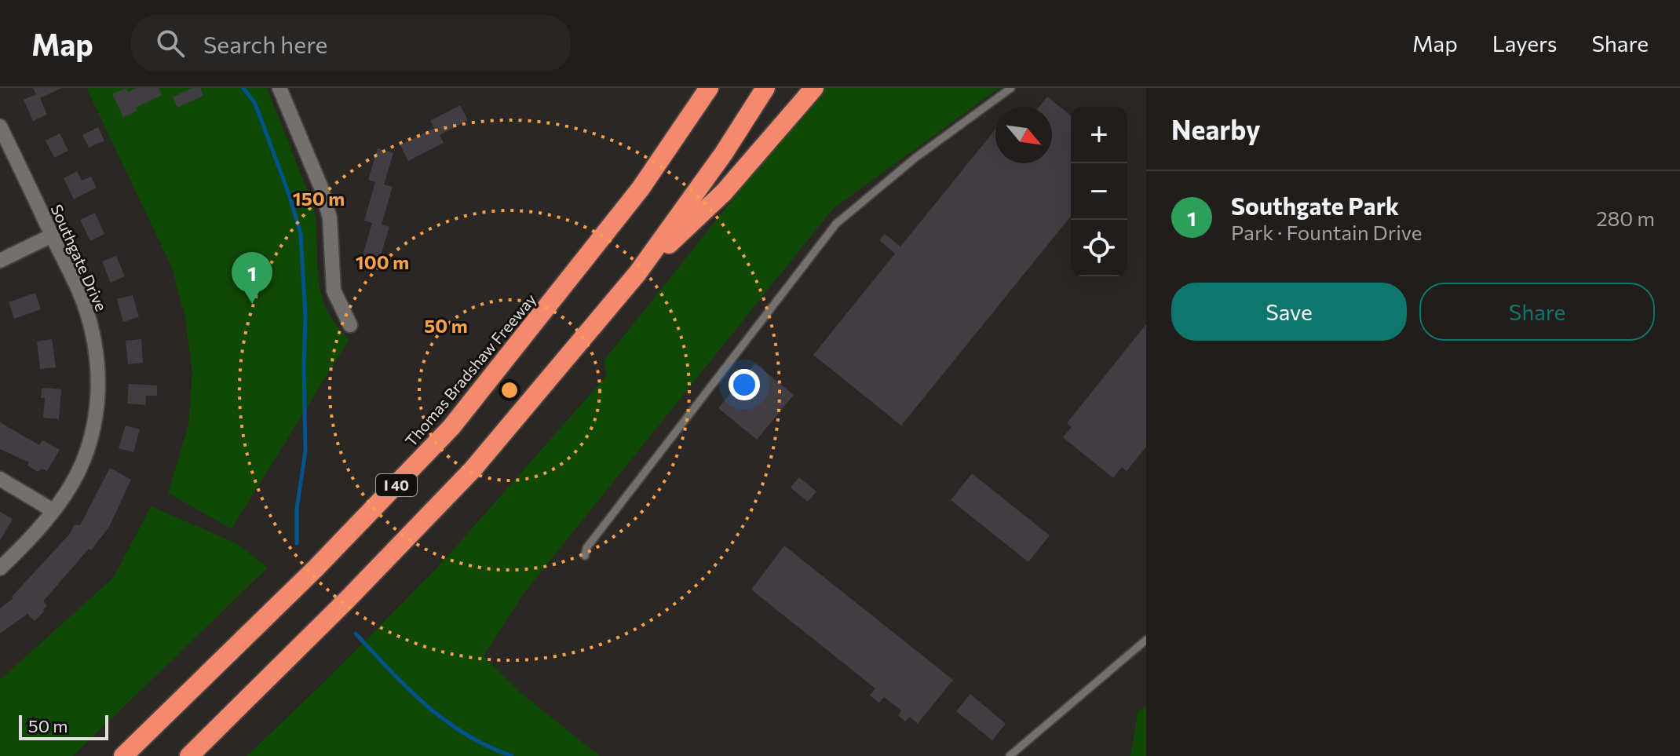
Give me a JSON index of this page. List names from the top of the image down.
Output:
{
  "streets": {
    "highway": ["Thomas Bradshaw Freeway", "I 40"],
    "street": ["Southgate Drive"]
  },
  "scale_bar": "50 m",
  "north": "bottom right",
  "page": {
    "header": "Map",
    "search": "Search here",
    "nav": ["Map", "Layers", "Share"],
    "heading": "Nearby",
    "map_buttons": ["+", "−"],
    "list": [
      {
        "mark": "1",
        "name": "Southgate Park",
        "note": "Park · Fountain Drive",
        "value": "280 m"
      }
    ],
    "pins": "1",
    "buttons": ["Save", "Share"],
    "scale": "50 m"
  },
  "rings": ["150 m", "100 m", "50 m"]
}
